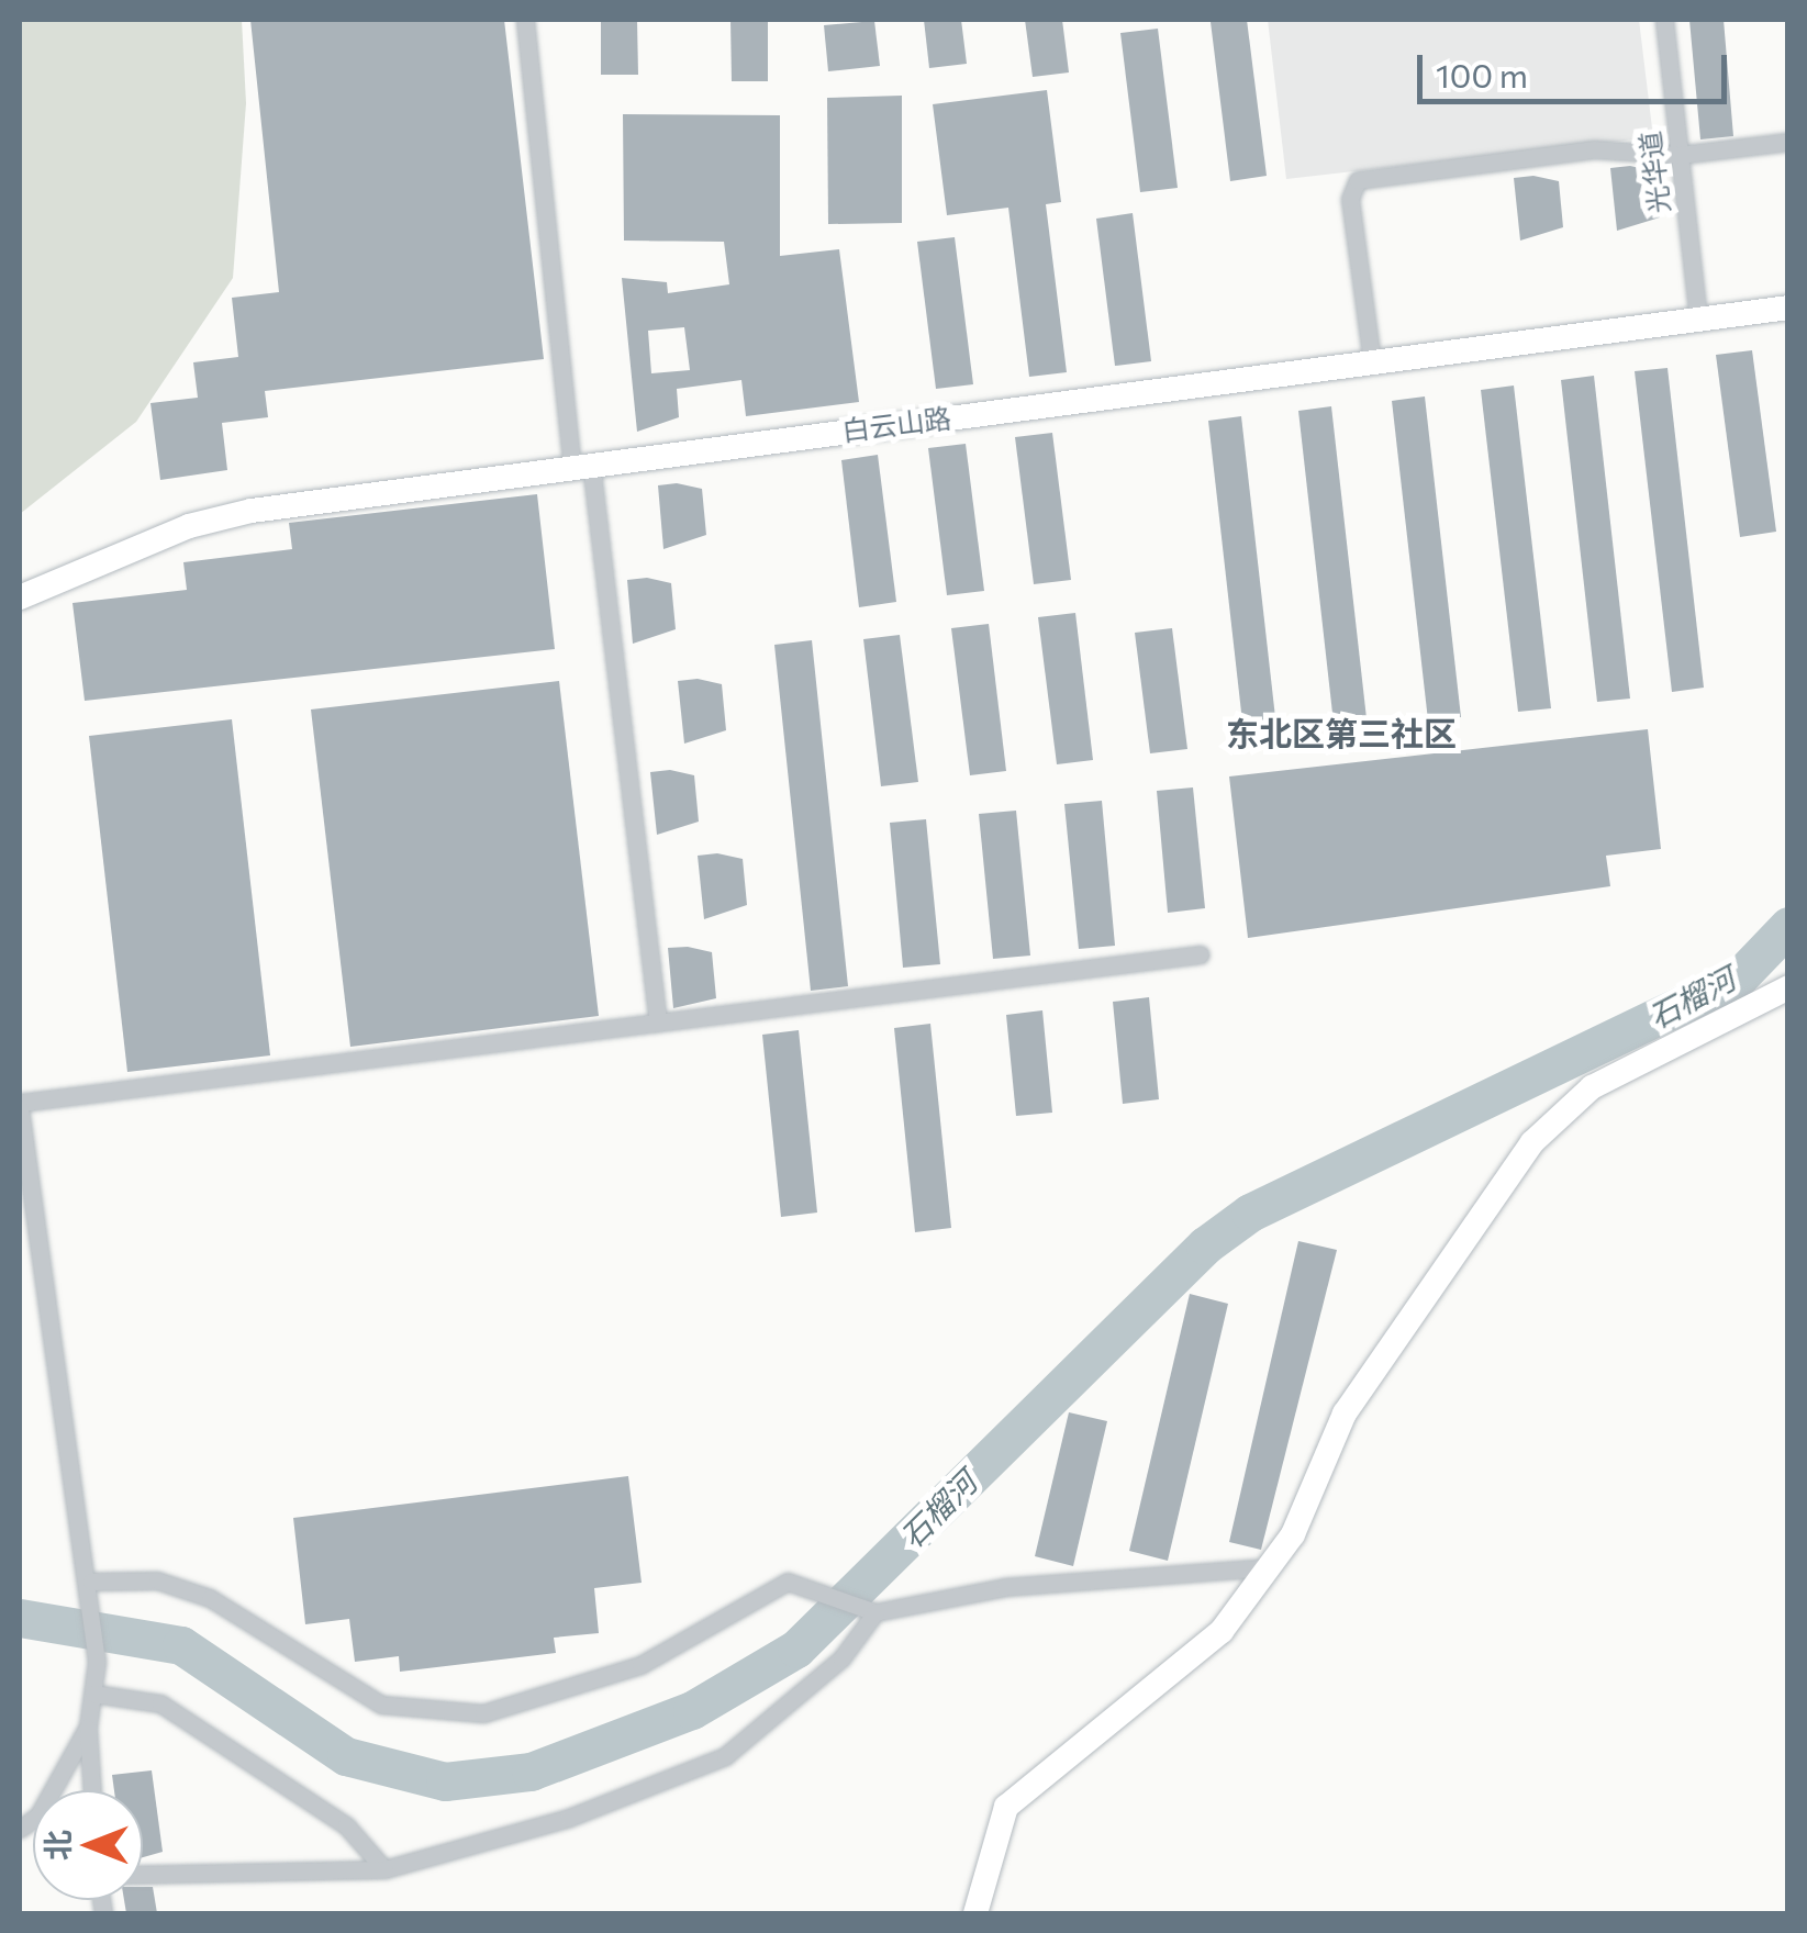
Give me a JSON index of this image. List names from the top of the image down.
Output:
{
  "streets": {
    "street": ["光华道", "白云山路"]
  },
  "crossings": [
    ["光华道", "白云山路"]
  ],
  "districts": ["东北区第三社区"],
  "water": ["石榴河"],
  "scale_bar": "100 m",
  "north": "left"
}
